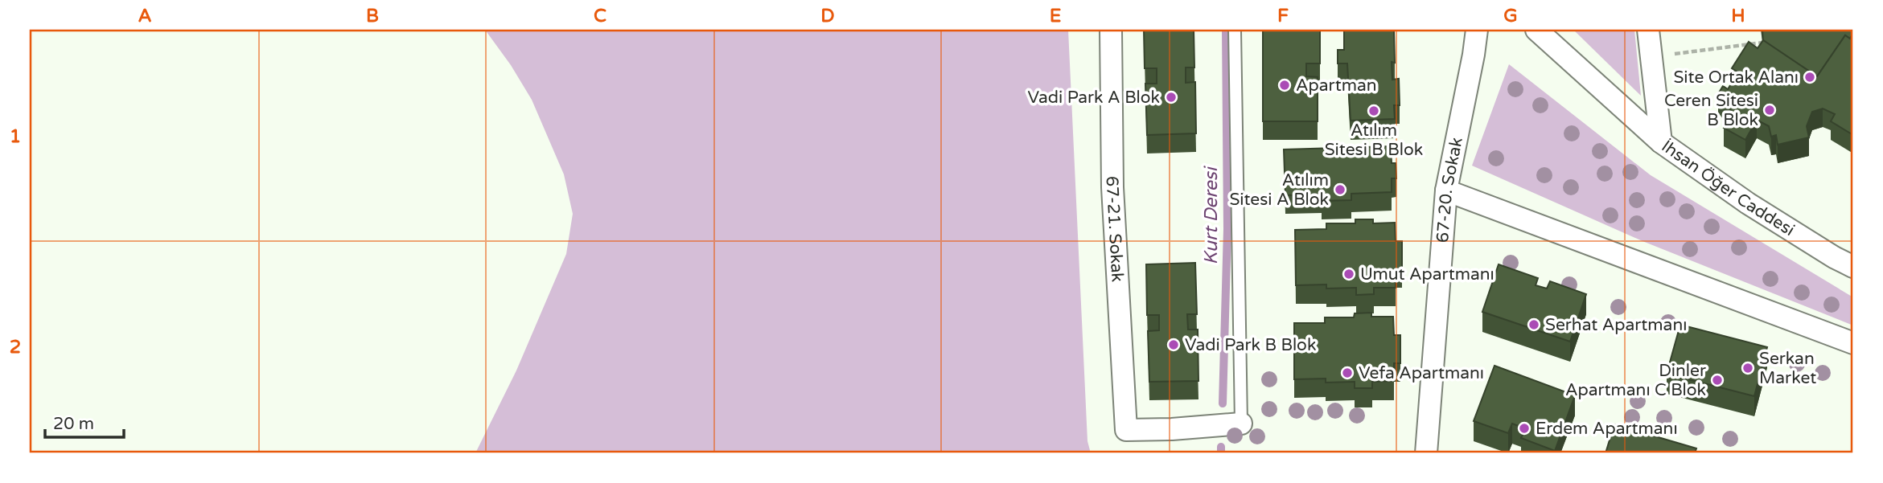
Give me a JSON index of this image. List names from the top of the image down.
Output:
{
  "streets": {
    "street": ["İhsan Öğer Caddesi", "67-20. Sokak", "67-21. Sokak"]
  },
  "water": ["Kurt Deresi"],
  "places": [
    "Site Ortak Alanı",
    "Apartman",
    "Vadi Park A Blok",
    "Ceren Sitesi B Blok",
    "Atılım Sitesi B Blok",
    "Atılım Sitesi A Blok",
    "Umut Apartmanı",
    "Serhat Apartmanı",
    "Vadi Park B Blok",
    "Serkan Market",
    "Vefa Apartmanı",
    "Dinler Apartmanı C Blok",
    "Erdem Apartmanı"
  ],
  "scale_bar": "20 m",
  "grid": {
    "columns": [
      "A",
      "B",
      "C",
      "D",
      "E",
      "F",
      "G",
      "H"
    ],
    "rows": ["1", "2"]
  }
}
